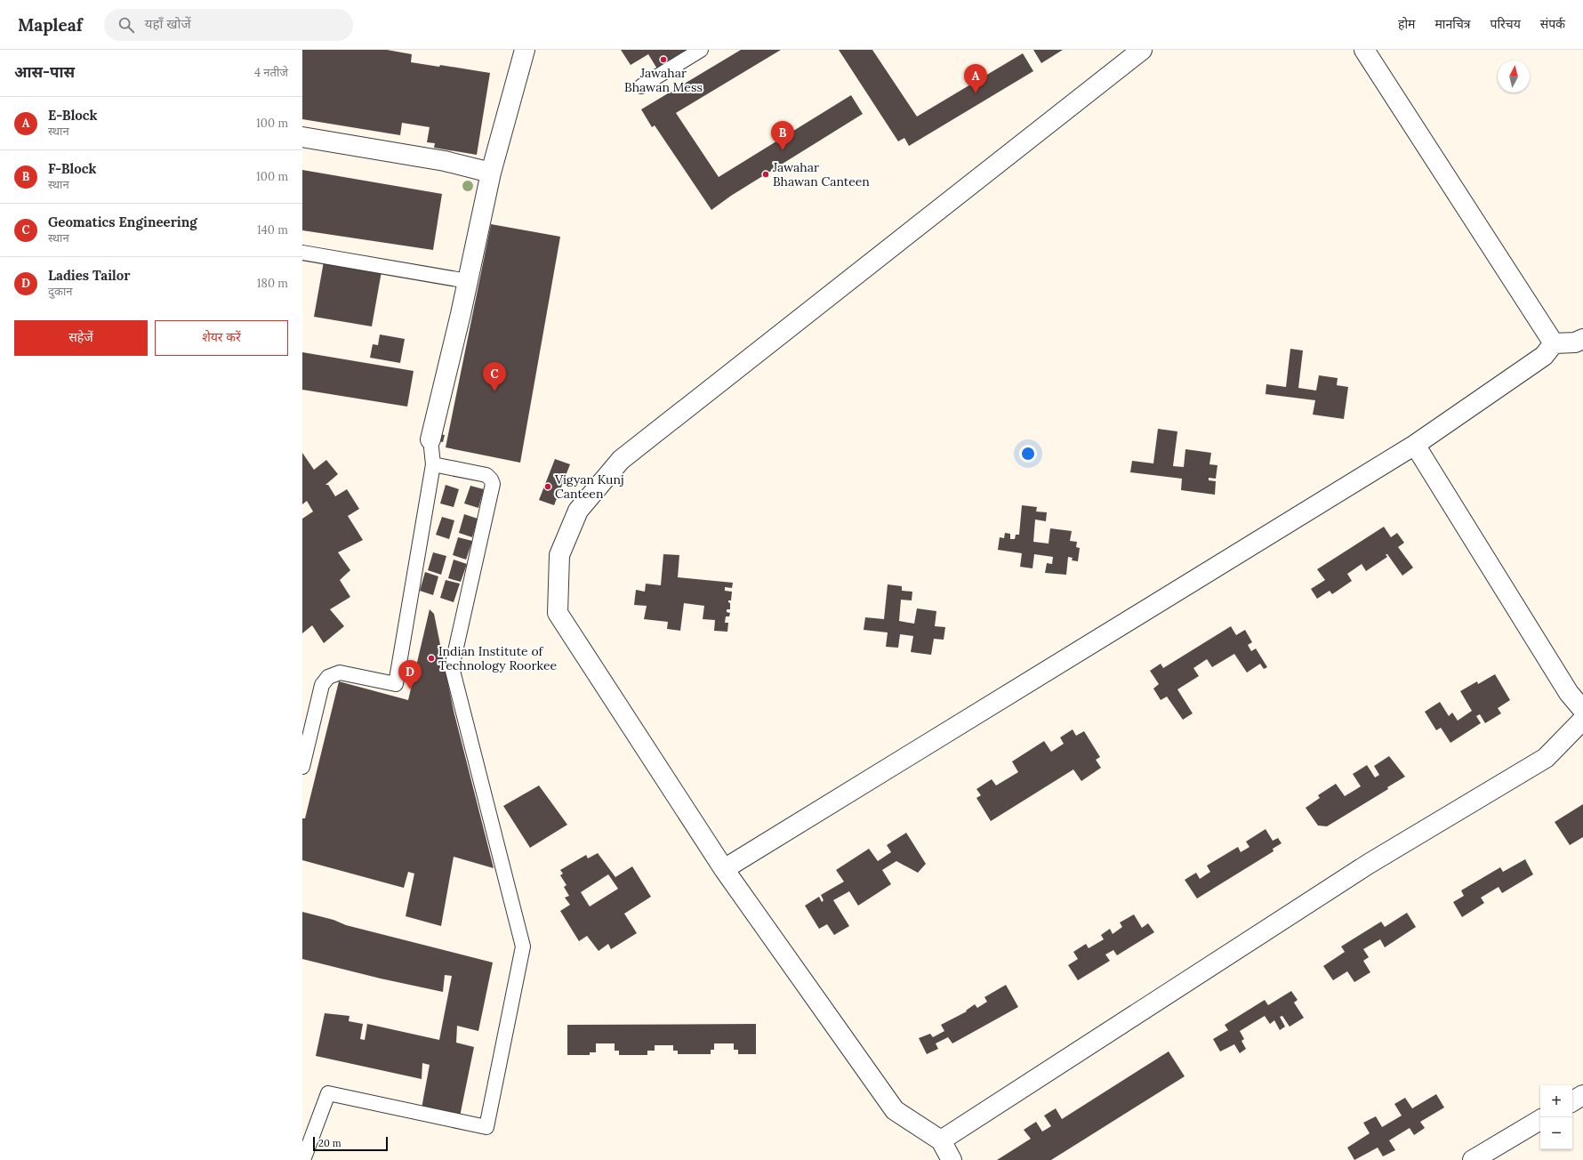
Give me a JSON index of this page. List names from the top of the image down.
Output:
{
  "places": [
    "Jawahar Bhawan Mess",
    "Jawahar Bhawan Canteen",
    "Vigyan Kunj Canteen",
    "Indian Institute of Technology Roorkee"
  ],
  "scale_bar": "20 m",
  "north": "top",
  "page": {
    "header": "Mapleaf",
    "search": "यहाँ खोजें",
    "nav": [
      "होम",
      "मानचित्र",
      "परिचय",
      "संपर्क"
    ],
    "heading": ["आस-पास", "4 नतीजे"],
    "pins": [
      "A",
      "B",
      "C",
      "D"
    ],
    "list": [
      {
        "mark": "A",
        "name": "E-Block",
        "note": "स्थान",
        "value": "100 m"
      },
      {
        "mark": "B",
        "name": "F-Block",
        "note": "स्थान",
        "value": "100 m"
      },
      {
        "mark": "C",
        "name": "Geomatics Engineering",
        "note": "स्थान",
        "value": "140 m"
      },
      {
        "mark": "D",
        "name": "Ladies Tailor",
        "note": "दुकान",
        "value": "180 m"
      }
    ],
    "buttons": ["सहेजें", "शेयर करें"],
    "map_buttons": ["+", "−"],
    "scale": "20 m"
  }
}
